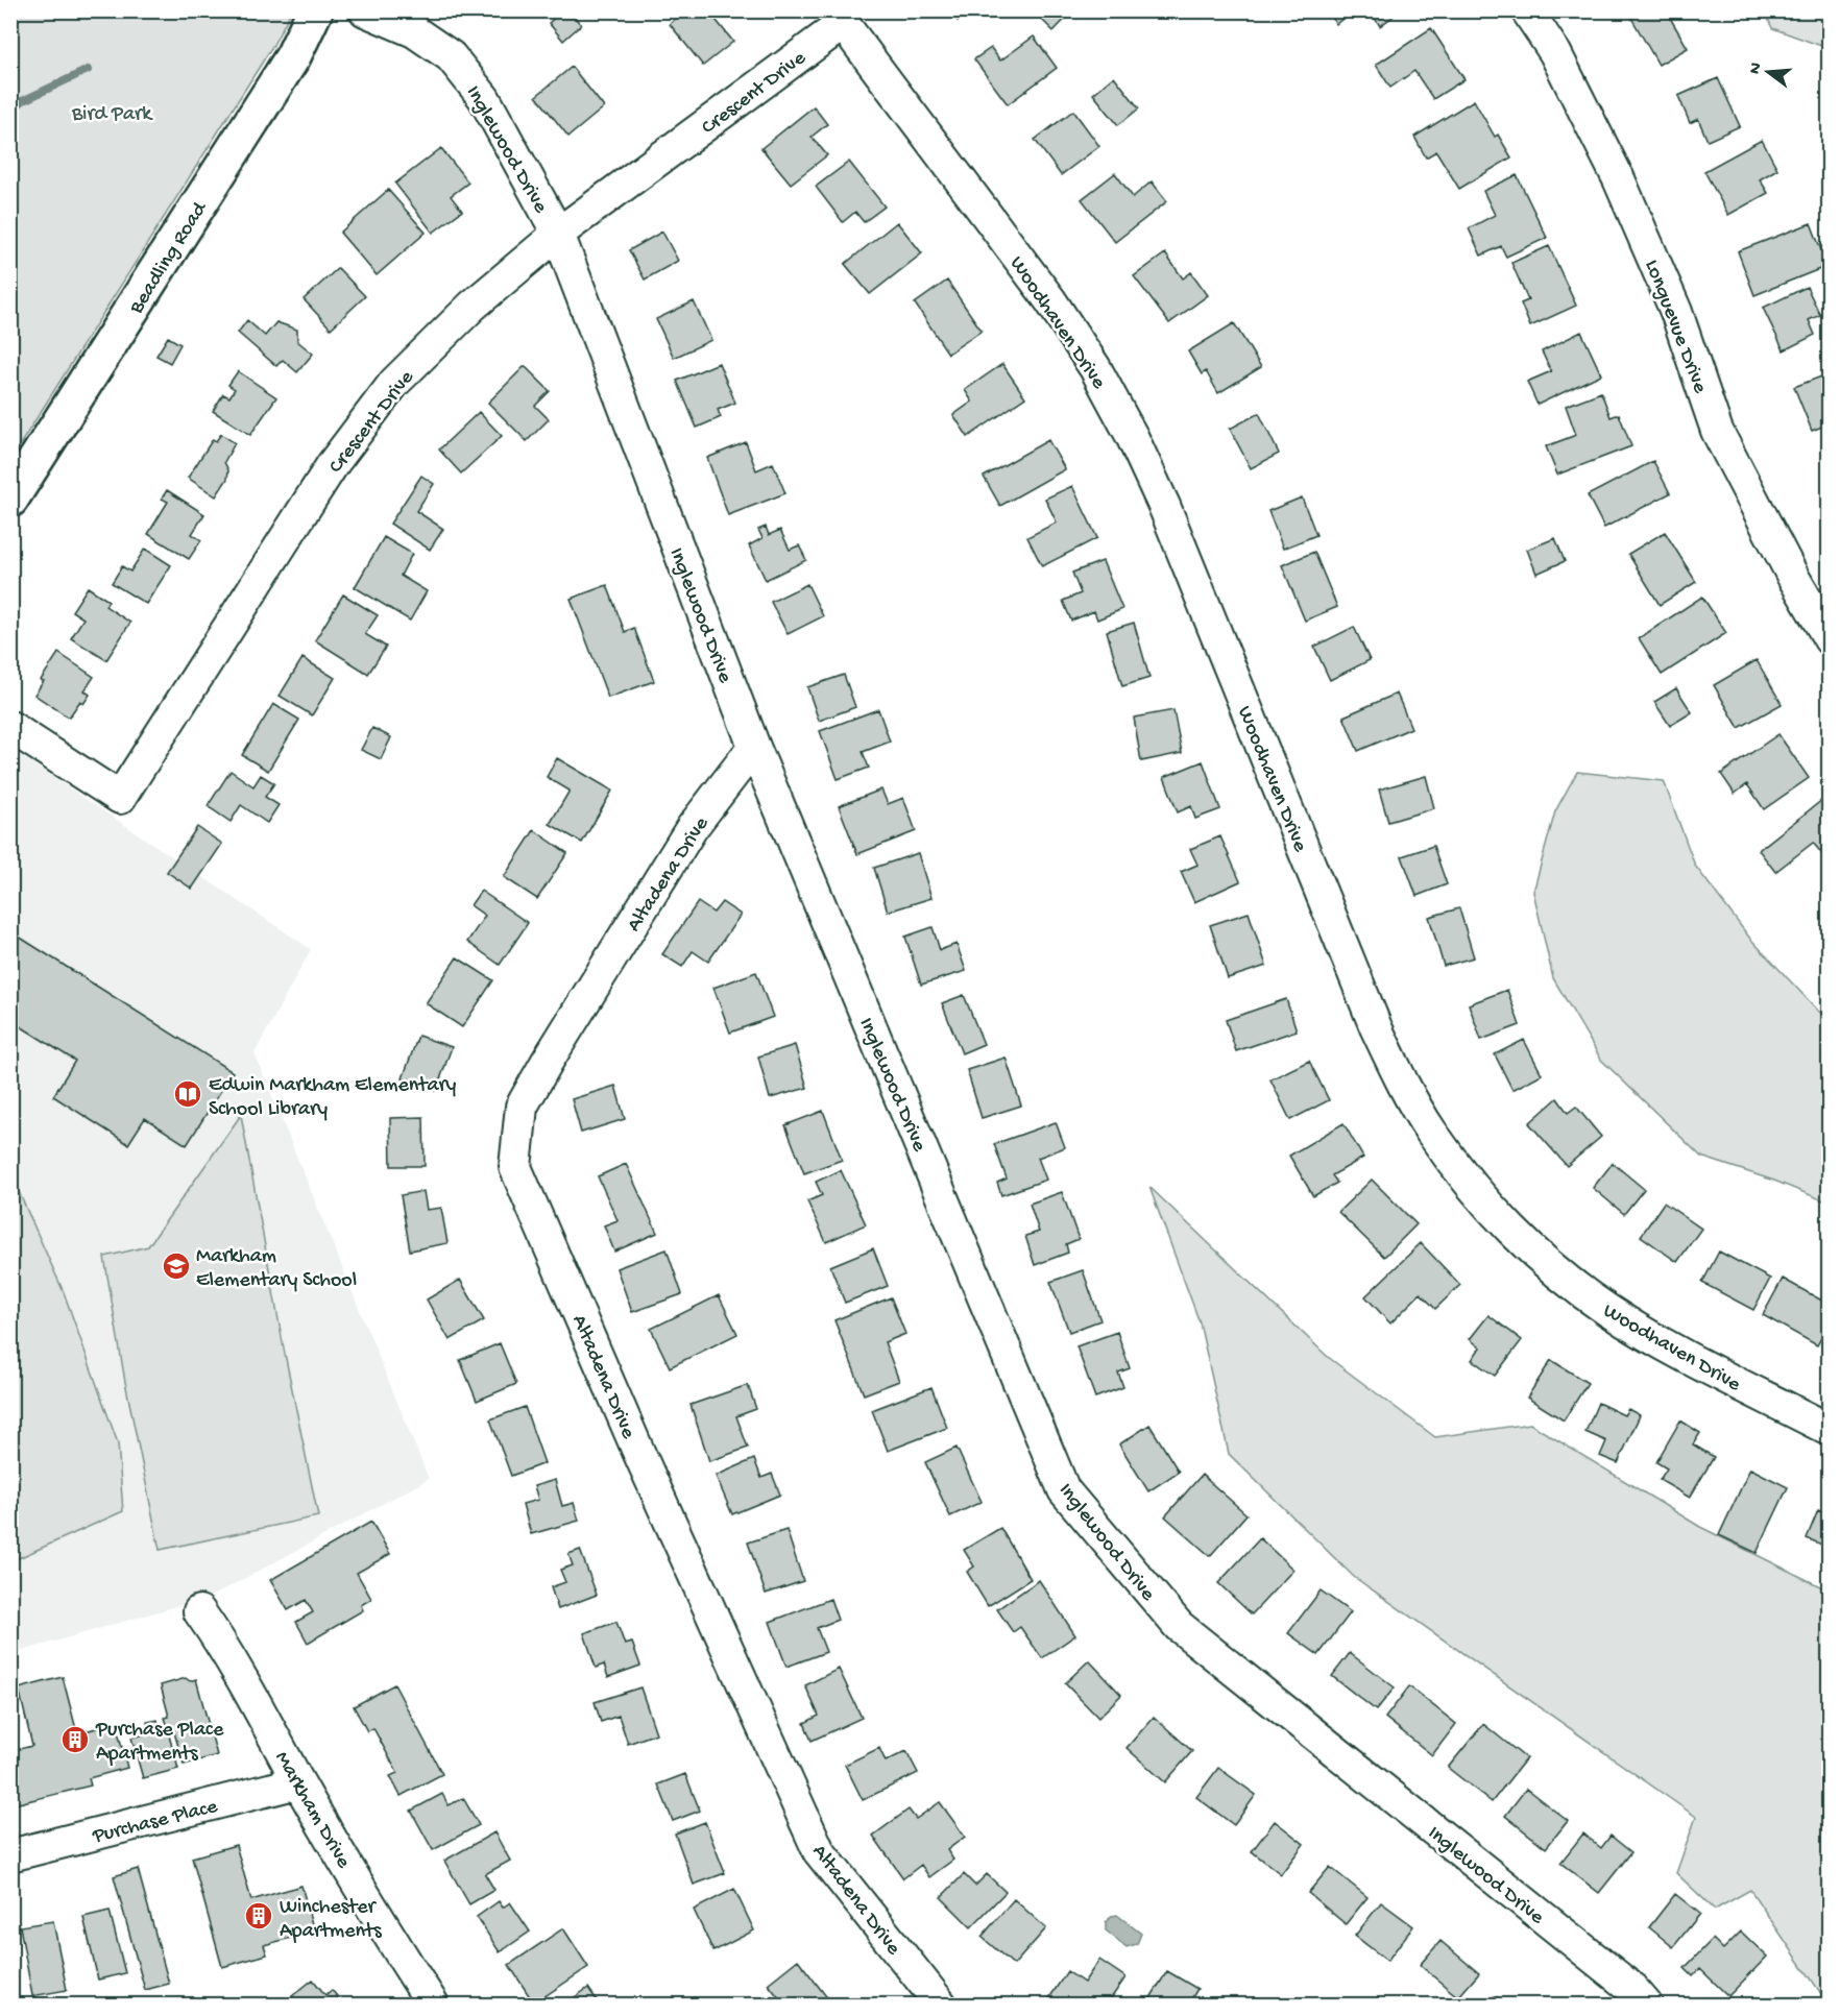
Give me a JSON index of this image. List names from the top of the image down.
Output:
{
  "streets": {
    "street": [
      "Crescent Drive",
      "Inglewood Drive",
      "Beadling Road",
      "Woodhaven Drive",
      "Longuevue Drive",
      "Altadena Drive",
      "Markham Drive",
      "Purchase Place"
    ]
  },
  "crossings": [
    ["Crescent Drive", "Inglewood Drive"],
    ["Crescent Drive", "Woodhaven Drive"],
    ["Inglewood Drive", "Altadena Drive"],
    ["Markham Drive", "Purchase Place"]
  ],
  "parks": ["Bird Park"],
  "places": {
    "library": ["Edwin Markham Elementary School Library"],
    "school or university": ["Markham Elementary School"],
    "building": ["Purchase Place Apartments", "Winchester Apartments"]
  },
  "north": "left"
}
